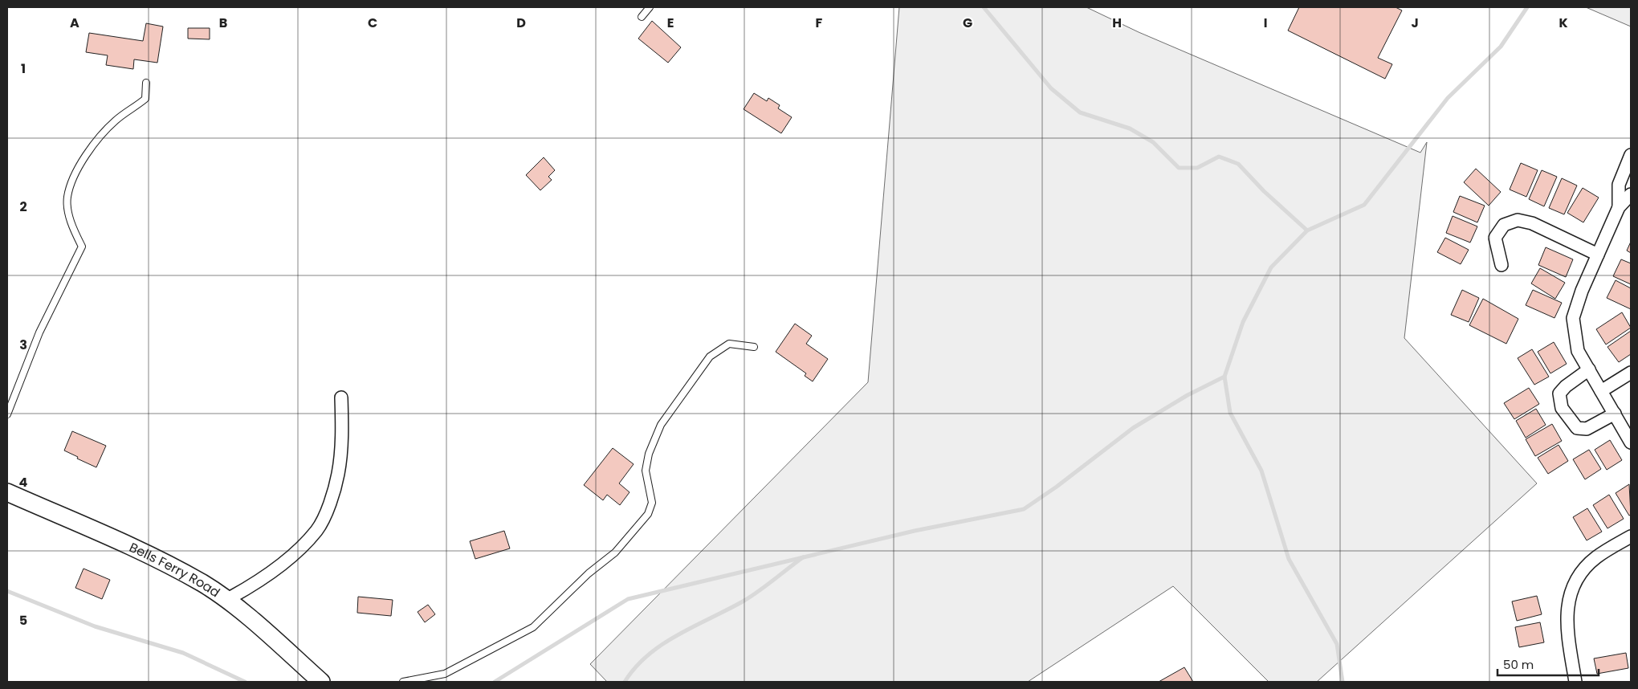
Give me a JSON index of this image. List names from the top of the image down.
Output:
{
  "streets": {
    "main road": ["Bells Ferry Road"]
  },
  "scale_bar": "50 m",
  "grid": {
    "columns": [
      "A",
      "B",
      "C",
      "D",
      "E",
      "F",
      "G",
      "H",
      "I",
      "J",
      "K"
    ],
    "rows": [
      "1",
      "2",
      "3",
      "4",
      "5"
    ]
  }
}
